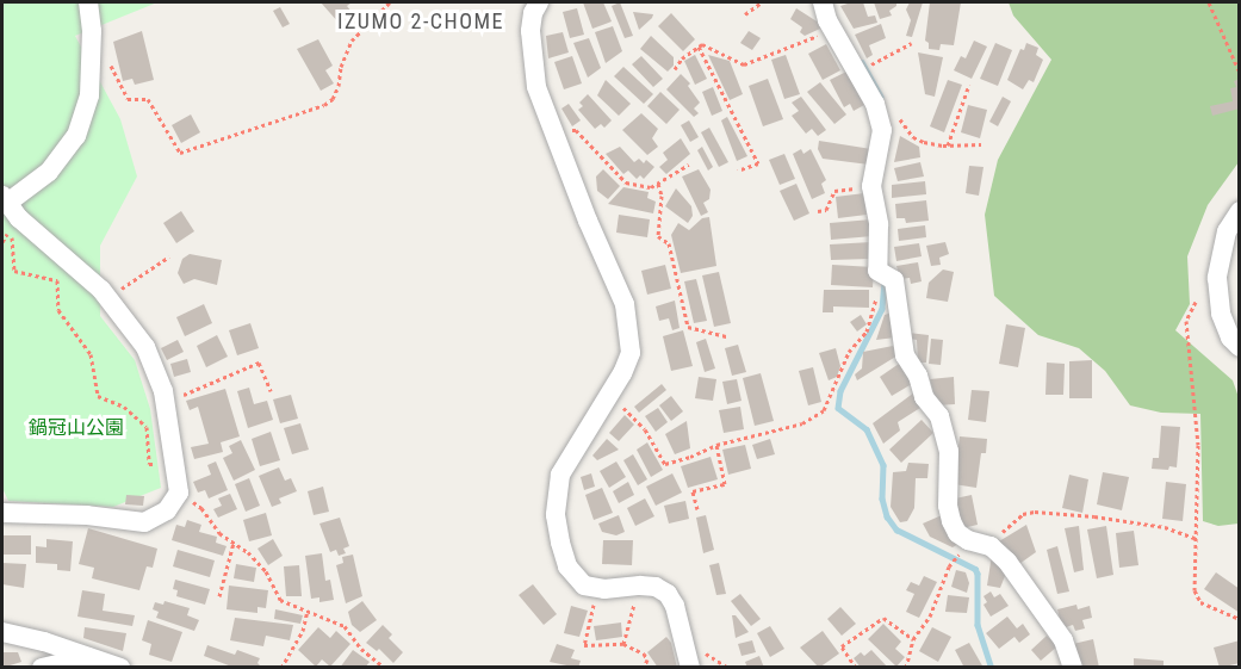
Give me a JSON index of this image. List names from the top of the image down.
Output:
{
  "districts": ["IZUMO 2-CHOME"],
  "parks": ["鍋冠山公園"]
}
